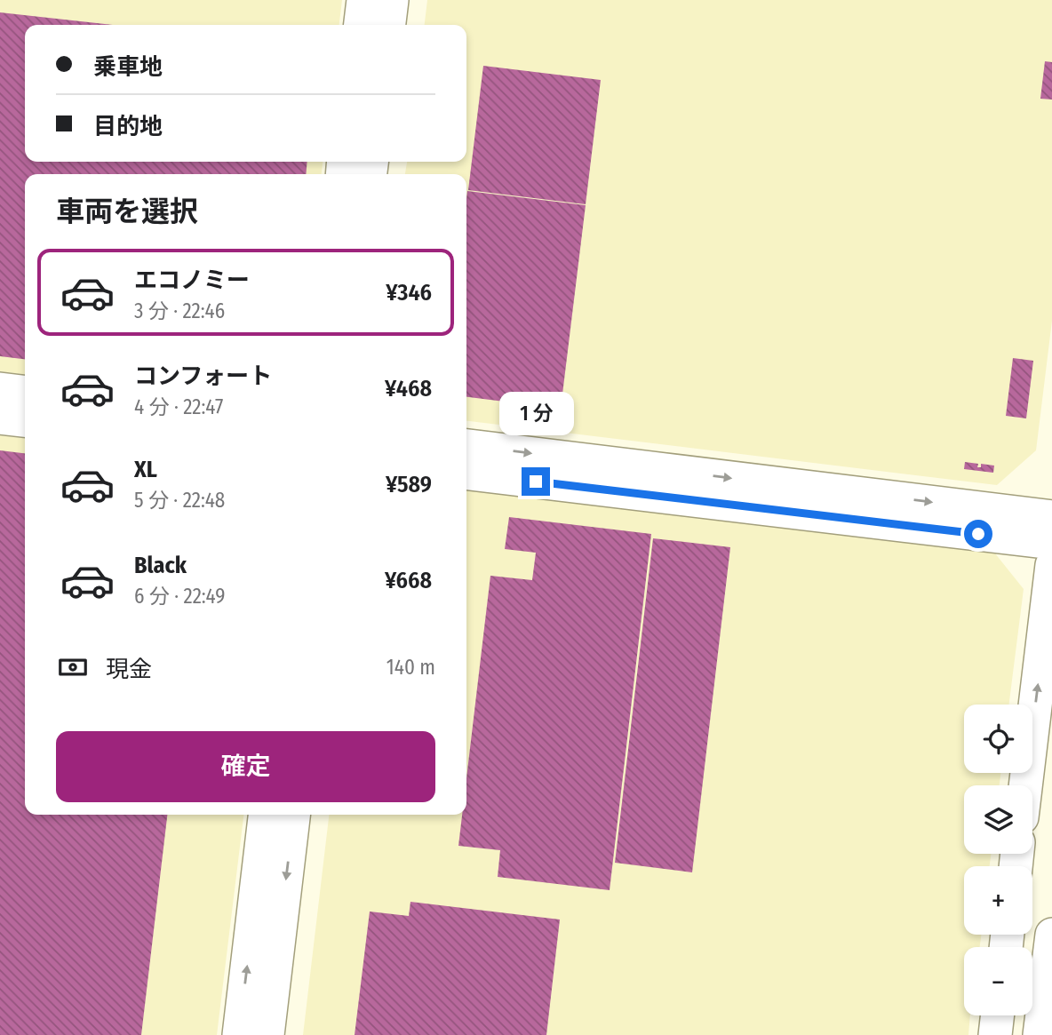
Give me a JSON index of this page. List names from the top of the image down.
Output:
{
  "page": {
    "banner": ["乗車地", "目的地"],
    "heading": "車両を選択",
    "list": [
      {
        "name": "エコノミー",
        "note": "3 分 · 22:46",
        "value": "¥346"
      },
      {
        "name": "コンフォート",
        "note": "4 分 · 22:47",
        "value": "¥468"
      },
      {
        "name": "XL",
        "note": "5 分 · 22:48",
        "value": "¥589"
      },
      {
        "name": "Black",
        "note": "6 分 · 22:49",
        "value": "¥668"
      }
    ],
    "bubble": "1 分",
    "pay": ["現金", "140 m"],
    "map_buttons": ["+", "−"],
    "buttons": "確定"
  }
}
